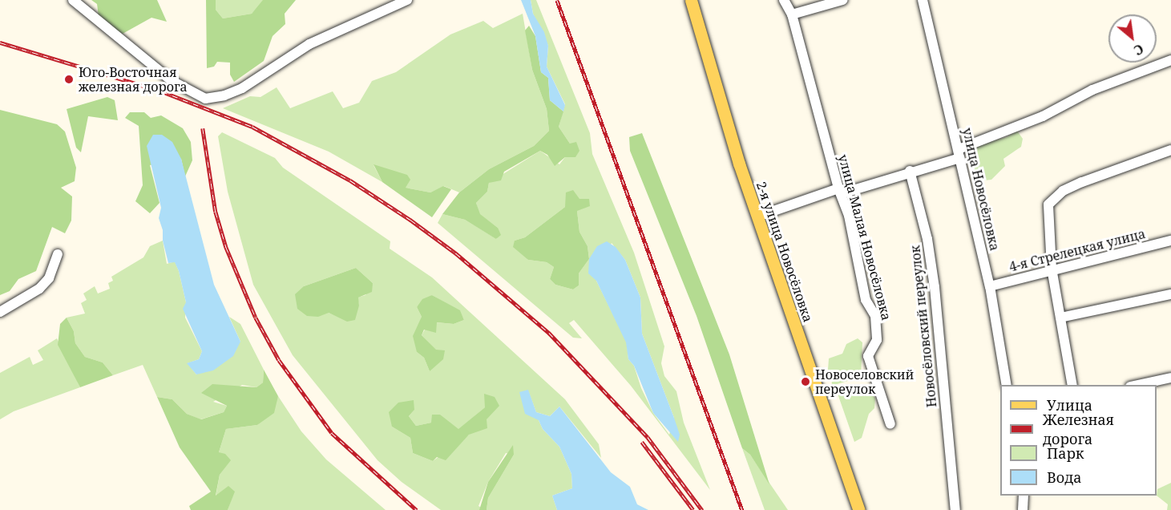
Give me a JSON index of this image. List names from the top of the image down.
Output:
{
  "streets": {
    "main road": ["2-я улица Новосёловка"],
    "street": [
      "улица Новосёловка",
      "улица Малая Новосёловка",
      "4-я Стрелецкая улица",
      "Новосёловский переулок"
    ]
  },
  "crossings": [
    ["улица Новосёловка", "4-я Стрелецкая улица"]
  ],
  "places": ["Юго-Восточная железная дорога", "Новоселовский переулок"],
  "legend": [
    "Улица",
    "Железная дорога",
    "Парк",
    "Вода"
  ],
  "north": "bottom right"
}
